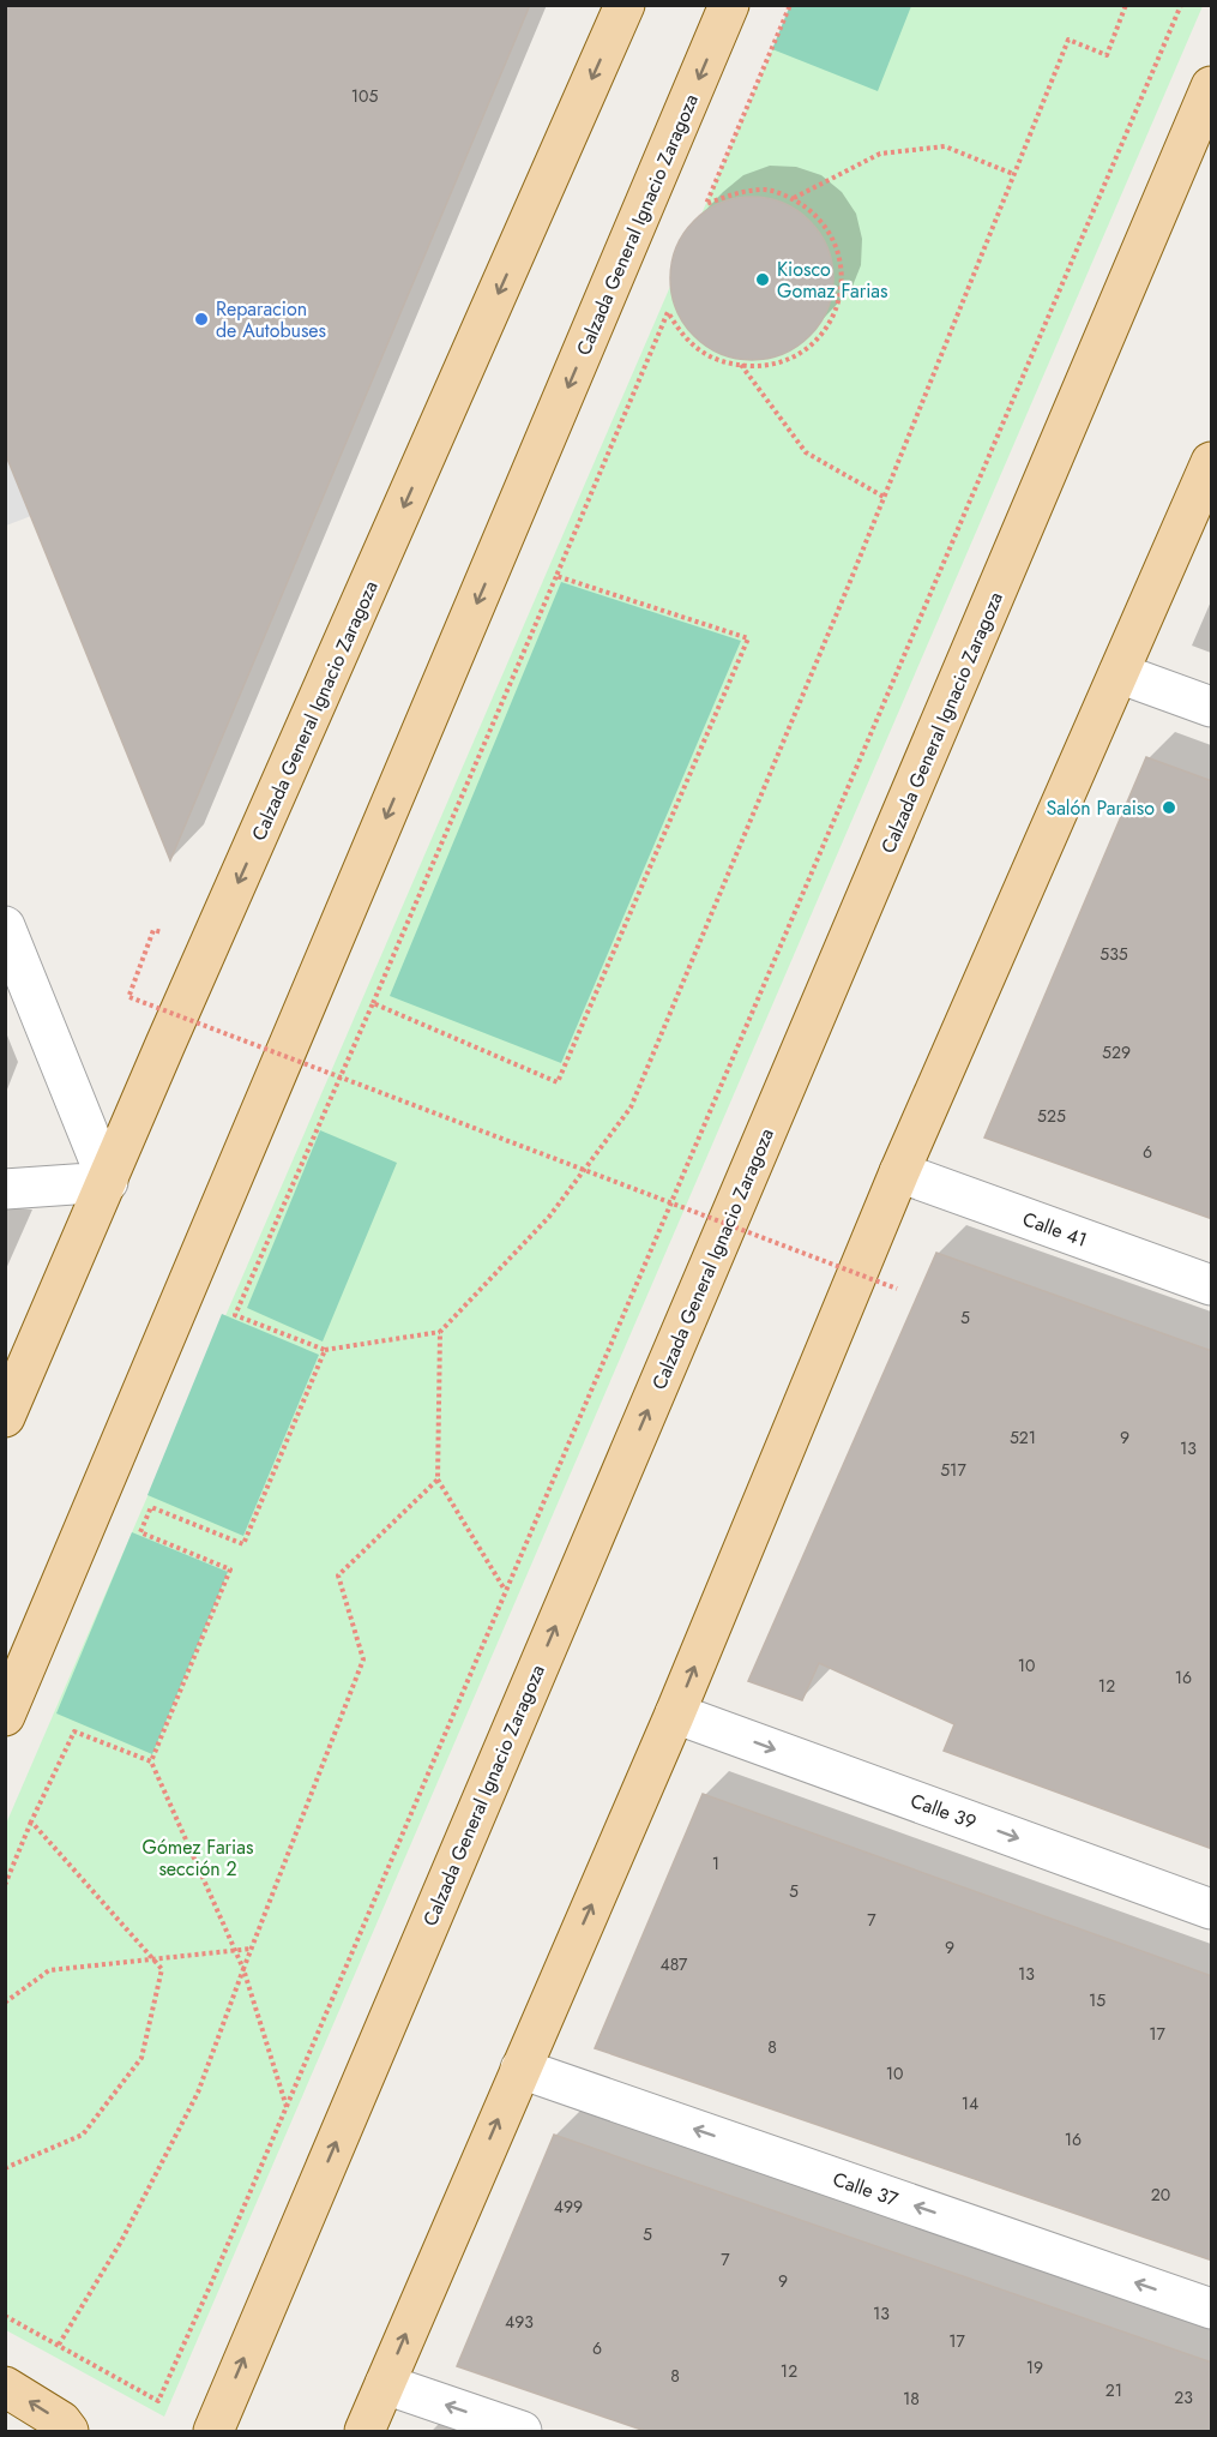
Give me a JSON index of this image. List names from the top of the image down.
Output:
{
  "streets": {
    "main road": ["Calzada General Ignacio Zaragoza"],
    "street": ["Calle 41", "Calle 39", "Calle 37"]
  },
  "one_way": ["Calle 39", "Calle 37"],
  "parks": ["Gómez Farias sección 2"],
  "places": ["Kiosco Gomaz Farias", "Reparacion de Autobuses", "Salón Paraiso"],
  "house_numbers": [
    "105",
    "535",
    "529",
    "525",
    "6",
    "5",
    "521",
    "9",
    "13",
    "517",
    "10",
    "16",
    "12",
    "1",
    "5",
    "7",
    "9",
    "487",
    "13",
    "15",
    "17",
    "8",
    "10",
    "14",
    "16",
    "20",
    "499",
    "5",
    "7",
    "9",
    "13",
    "493",
    "17",
    "6",
    "19",
    "12",
    "8",
    "21",
    "23",
    "18"
  ]
}
